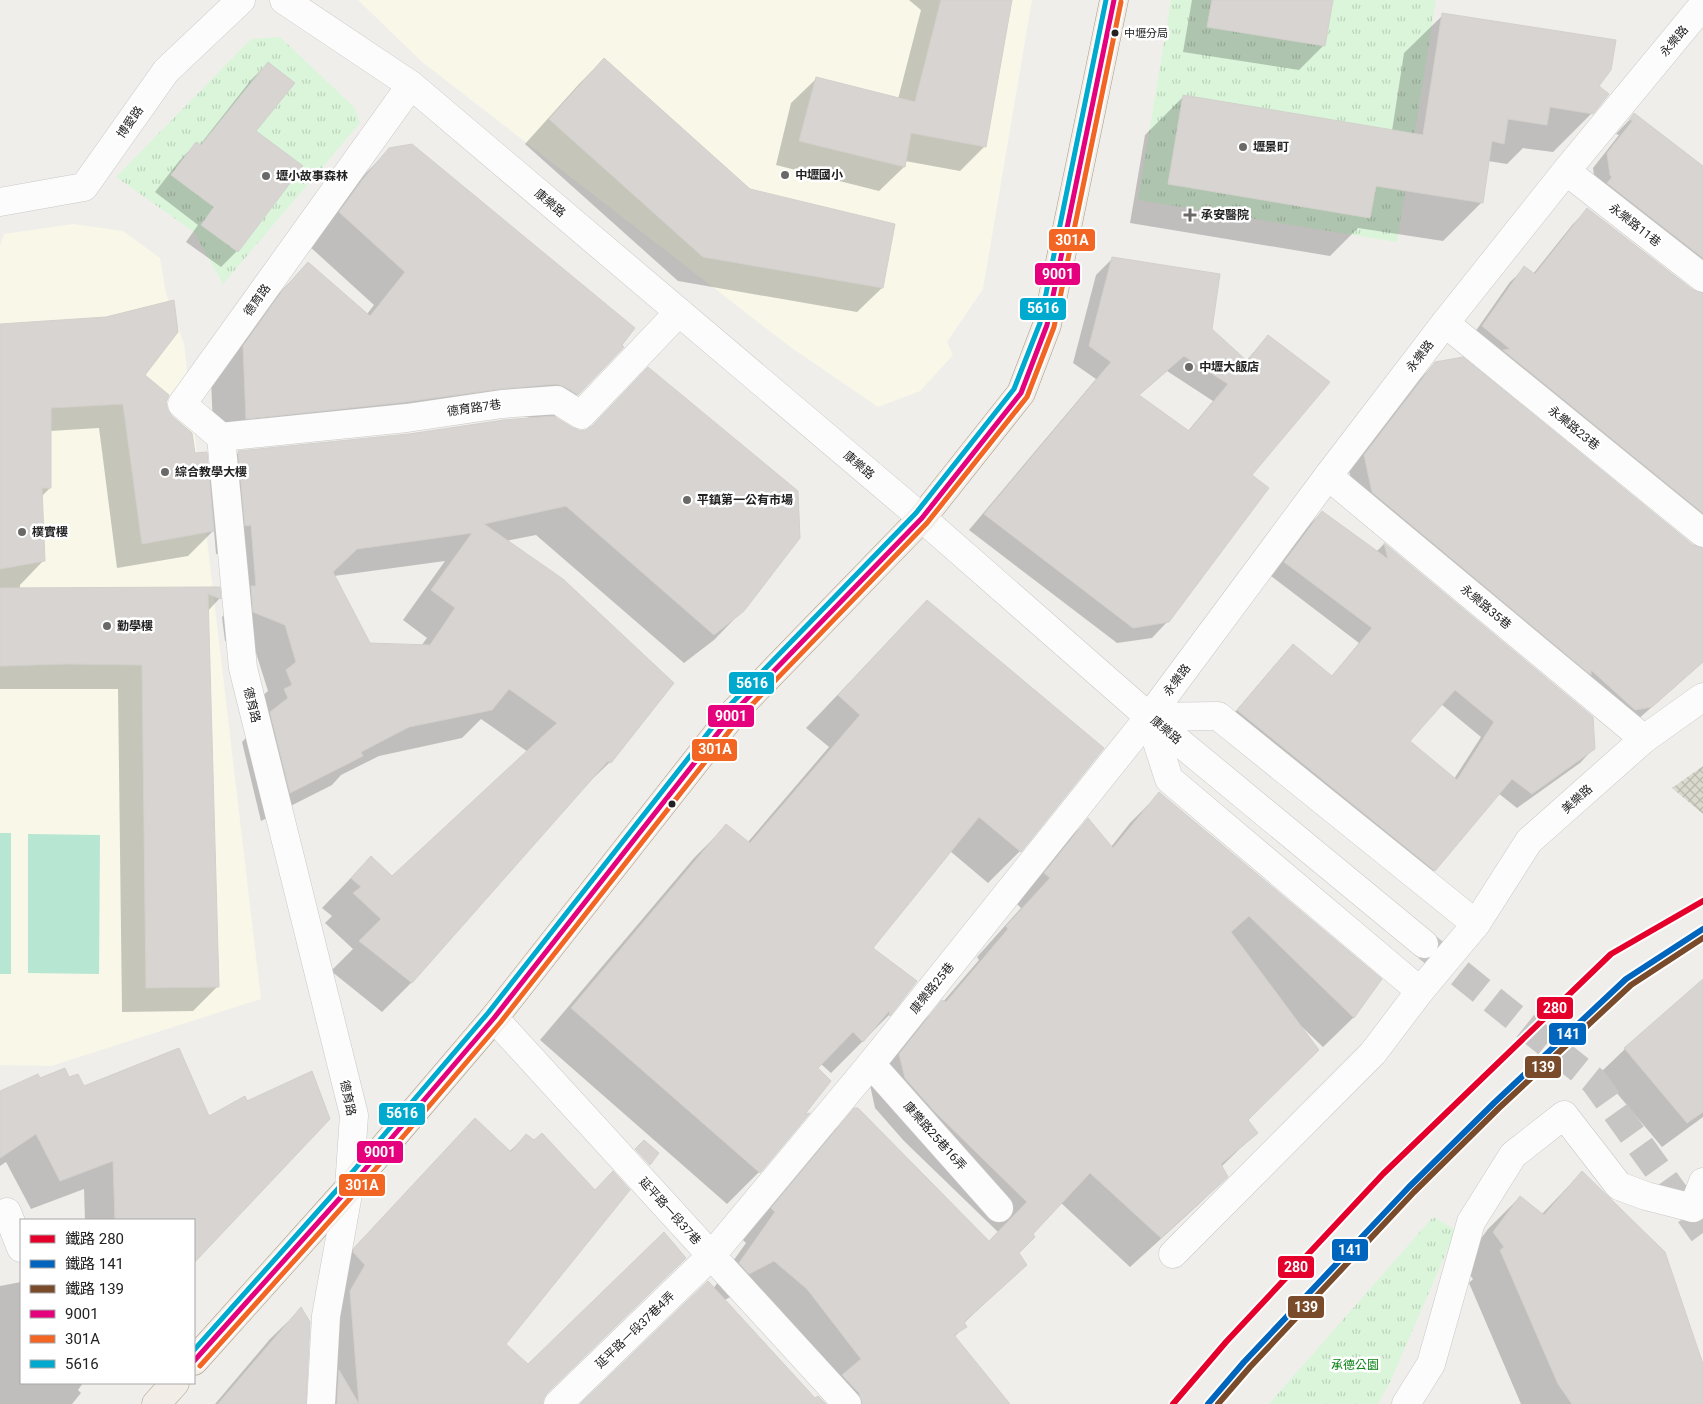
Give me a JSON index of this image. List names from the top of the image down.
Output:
{
  "streets": {
    "street": [
      "永樂路",
      "博愛路",
      "康樂路",
      "永樂路11巷",
      "德育路",
      "德育路7巷",
      "永樂路23巷",
      "永樂路35巷",
      "美樂路",
      "康樂路25巷",
      "康樂路25巷16弄",
      "延平路一段37巷",
      "延平路一段37巷4弄"
    ]
  },
  "crossings": [
    ["永樂路", "康樂路"],
    ["永樂路", "永樂路11巷"],
    ["永樂路", "永樂路23巷"],
    ["永樂路", "永樂路35巷"],
    ["永樂路", "康樂路25巷"],
    ["康樂路", "德育路"],
    ["康樂路", "德育路7巷"],
    ["康樂路", "康樂路25巷"],
    ["德育路", "德育路7巷"],
    ["永樂路35巷", "美樂路"],
    ["康樂路25巷", "康樂路25巷16弄"],
    ["康樂路25巷", "延平路一段37巷"],
    ["康樂路25巷", "延平路一段37巷4弄"],
    ["延平路一段37巷", "延平路一段37巷4弄"]
  ],
  "parks": ["承德公園"],
  "places": {
    "other": [
      "中壢分局",
      "壢景町",
      "中壢國小",
      "壢小故事森林",
      "中壢大飯店",
      "綜合教學大樓",
      "平鎮第一公有市場",
      "樸實樓",
      "勤學樓"
    ],
    "health": ["承安醫院"]
  },
  "lines": [
    "transit line 9001",
    "transit line 5616",
    "transit line 301A",
    "rail line 280",
    "rail line 141",
    "rail line 139"
  ],
  "legend": [
    "鐵路 280",
    "鐵路 141",
    "鐵路 139",
    "9001",
    "301A",
    "5616"
  ]
}
